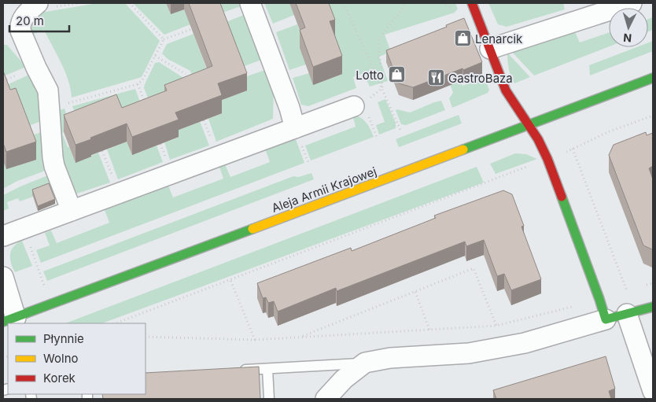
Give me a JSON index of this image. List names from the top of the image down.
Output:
{
  "streets": {
    "street": ["Aleja Armii Krajowej"]
  },
  "places": {
    "shop": ["Lenarcik", "Lotto"],
    "restaurant": ["GastroBaza"]
  },
  "legend": ["Płynnie", "Wolno", "Korek"],
  "scale_bar": "20 m",
  "north": "bottom"
}
